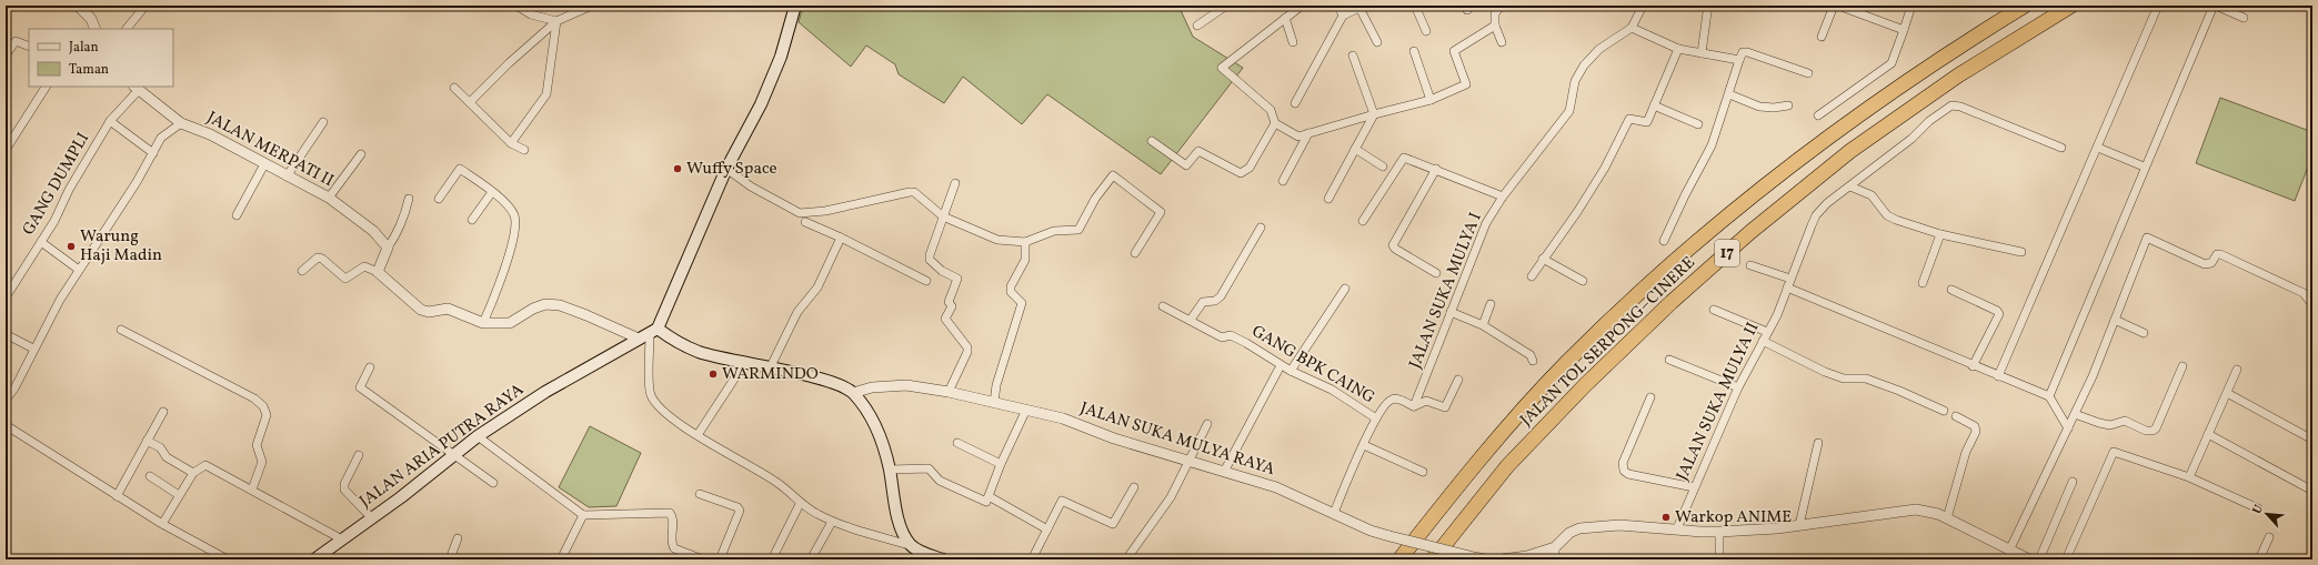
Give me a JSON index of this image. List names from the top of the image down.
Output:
{
  "streets": {
    "highway": ["17", "JALAN TOL SERPONG–CINERE"],
    "main road": ["JALAN ARIA PUTRA RAYA"],
    "street": [
      "JALAN MERPATI II",
      "GANG DUMPLI",
      "JALAN SUKA MULYA I",
      "GANG BPK CAING",
      "JALAN SUKA MULYA II",
      "JALAN SUKA MULYA RAYA"
    ]
  },
  "crossings": [
    ["JALAN MERPATI II", "GANG DUMPLI"]
  ],
  "places": [
    "Wuffy Space",
    "Warung Haji Madin",
    "WARMINDO",
    "Warkop ANIME"
  ],
  "legend": ["Jalan", "Taman"],
  "north": "top left"
}
